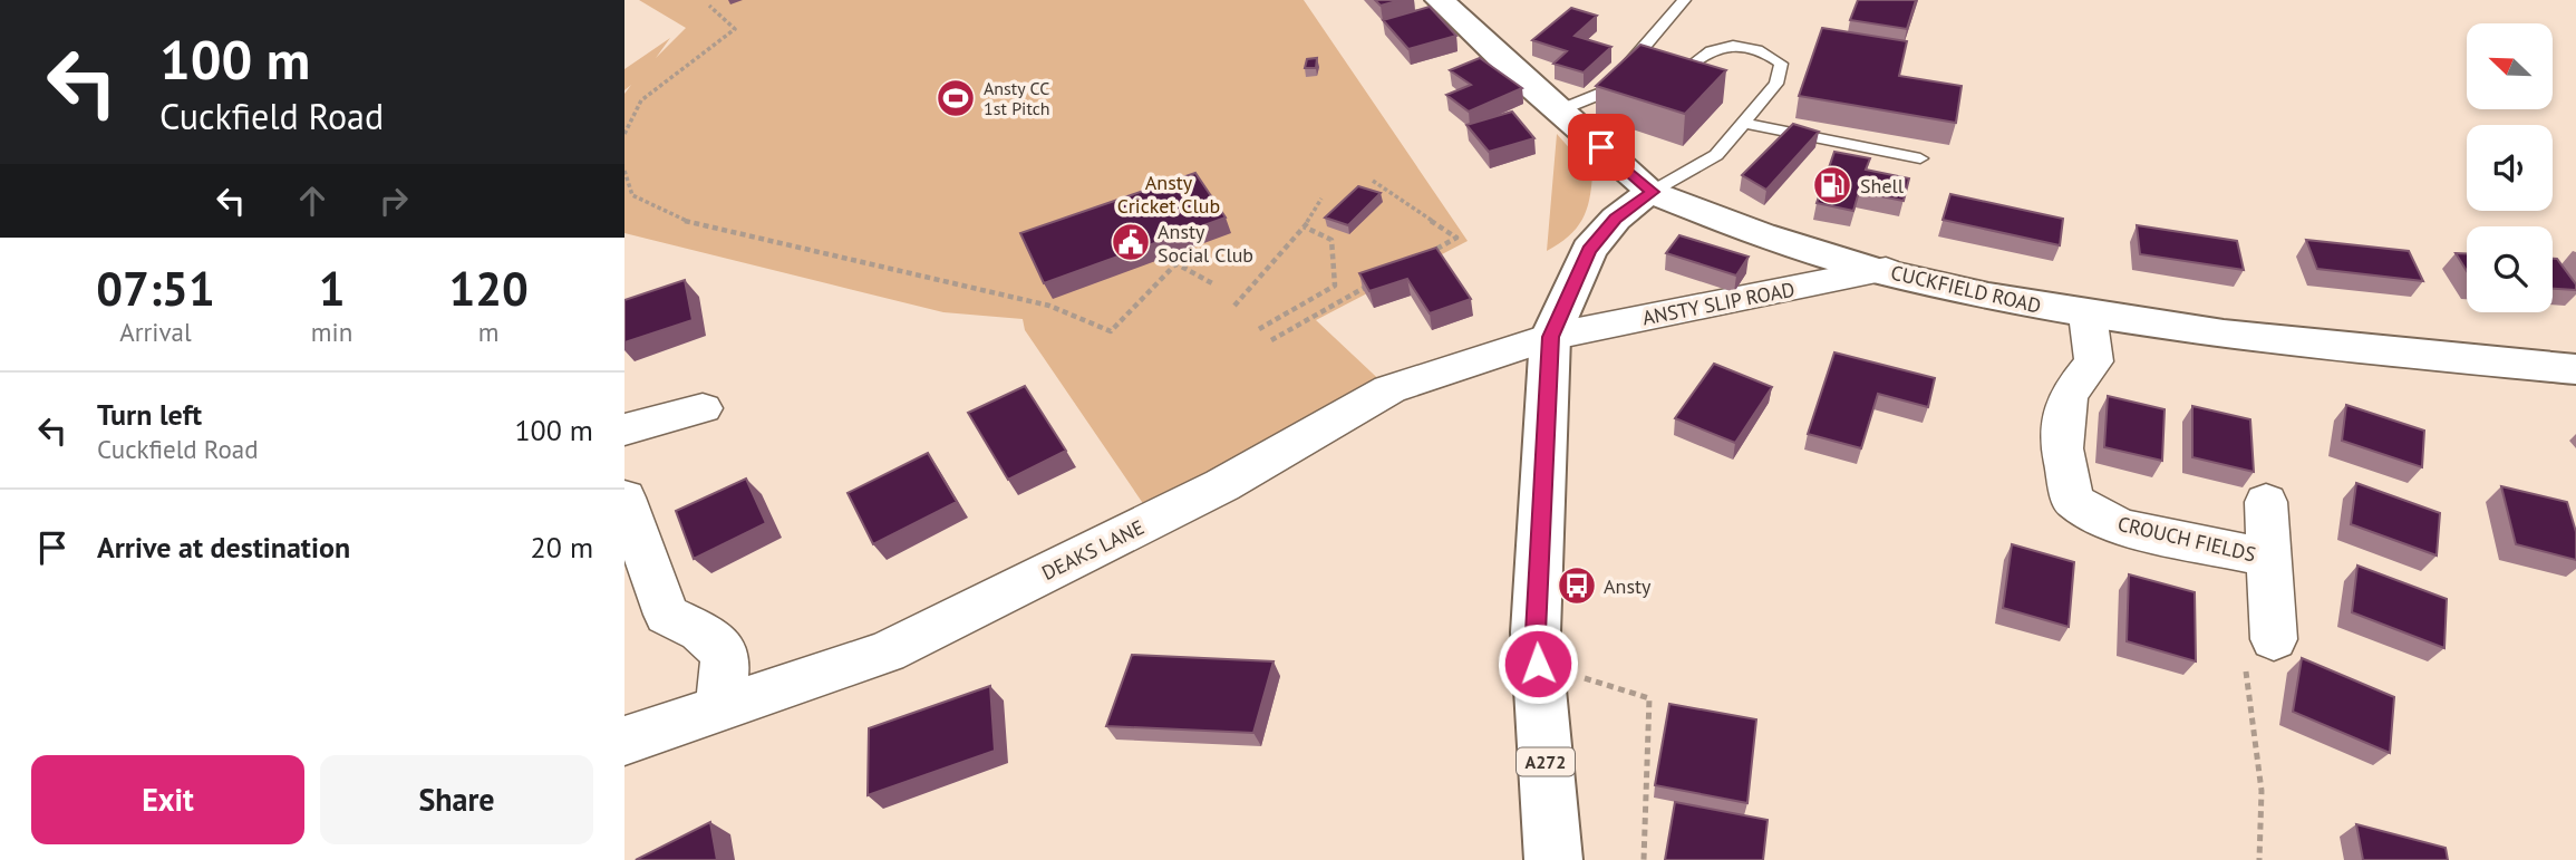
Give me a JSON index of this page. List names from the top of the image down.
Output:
{
  "streets": {
    "main road": ["CUCKFIELD ROAD", "A272"],
    "street": ["ANSTY SLIP ROAD", "CROUCH FIELDS", "DEAKS LANE"]
  },
  "crossings": [
    ["CUCKFIELD ROAD", "ANSTY SLIP ROAD"],
    ["CUCKFIELD ROAD", "CROUCH FIELDS"],
    ["CUCKFIELD ROAD", "A272"],
    ["ANSTY SLIP ROAD", "DEAKS LANE"],
    ["ANSTY SLIP ROAD", "A272"],
    ["DEAKS LANE", "A272"]
  ],
  "parks": ["Ansty Cricket Club"],
  "places": {
    "sports": ["Ansty CC 1st Pitch"],
    "fuel station": ["Shell"],
    "public building": ["Ansty Social Club"],
    "bus stop": ["Ansty"]
  },
  "north": "top left",
  "page": {
    "turn": ["100 m", "Cuckfield Road"],
    "eta": [
      "07:51",
      "Arrival",
      "1",
      "min",
      "120",
      "m"
    ],
    "list": [
      {
        "name": "Turn left",
        "note": "Cuckfield Road",
        "value": "100 m"
      },
      {
        "name": "Arrive at destination",
        "value": "20 m"
      }
    ],
    "buttons": ["Exit", "Share"]
  }
}
